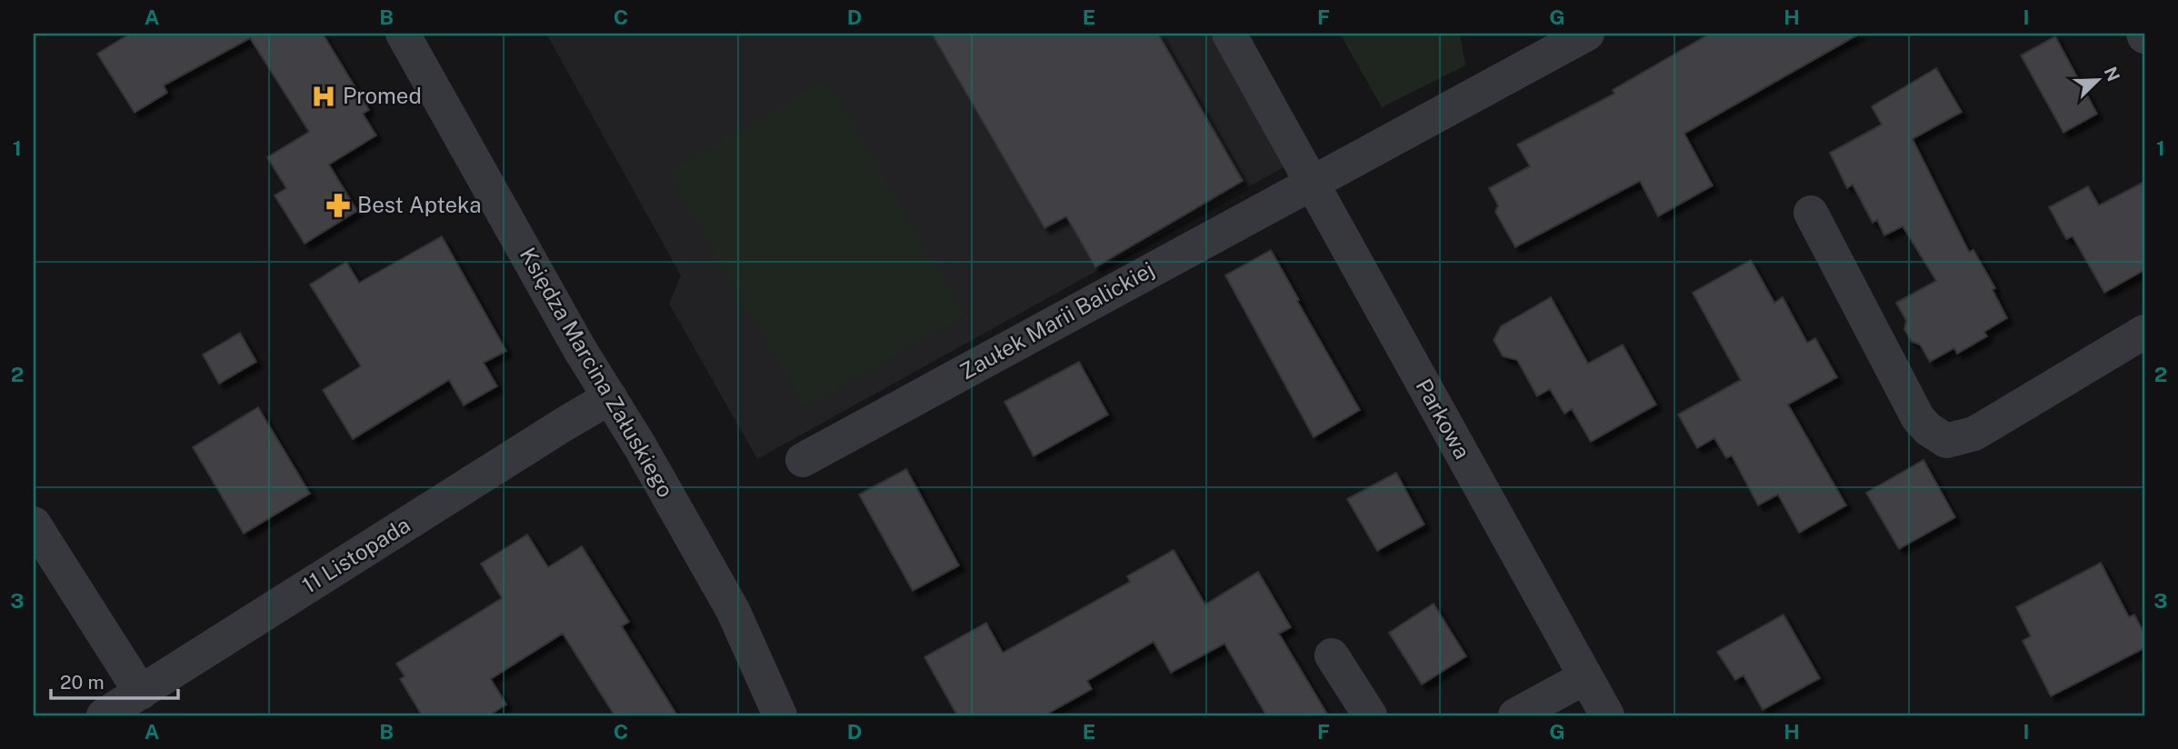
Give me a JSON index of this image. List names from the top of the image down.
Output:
{
  "streets": {
    "street": [
      "Zaułek Marii Balickiej",
      "Księdza Marcina Załuskiego",
      "Parkowa",
      "11 Listopada"
    ]
  },
  "crossings": [
    ["Zaułek Marii Balickiej", "Parkowa"],
    ["Księdza Marcina Załuskiego", "11 Listopada"]
  ],
  "places": {
    "hospital": ["Promed"],
    "pharmacy": ["Best Apteka"]
  },
  "scale_bar": "20 m",
  "north": "top right",
  "grid": {
    "columns": [
      "A",
      "B",
      "C",
      "D",
      "E",
      "F",
      "G",
      "H",
      "I"
    ],
    "rows": ["1", "2", "3"]
  }
}
